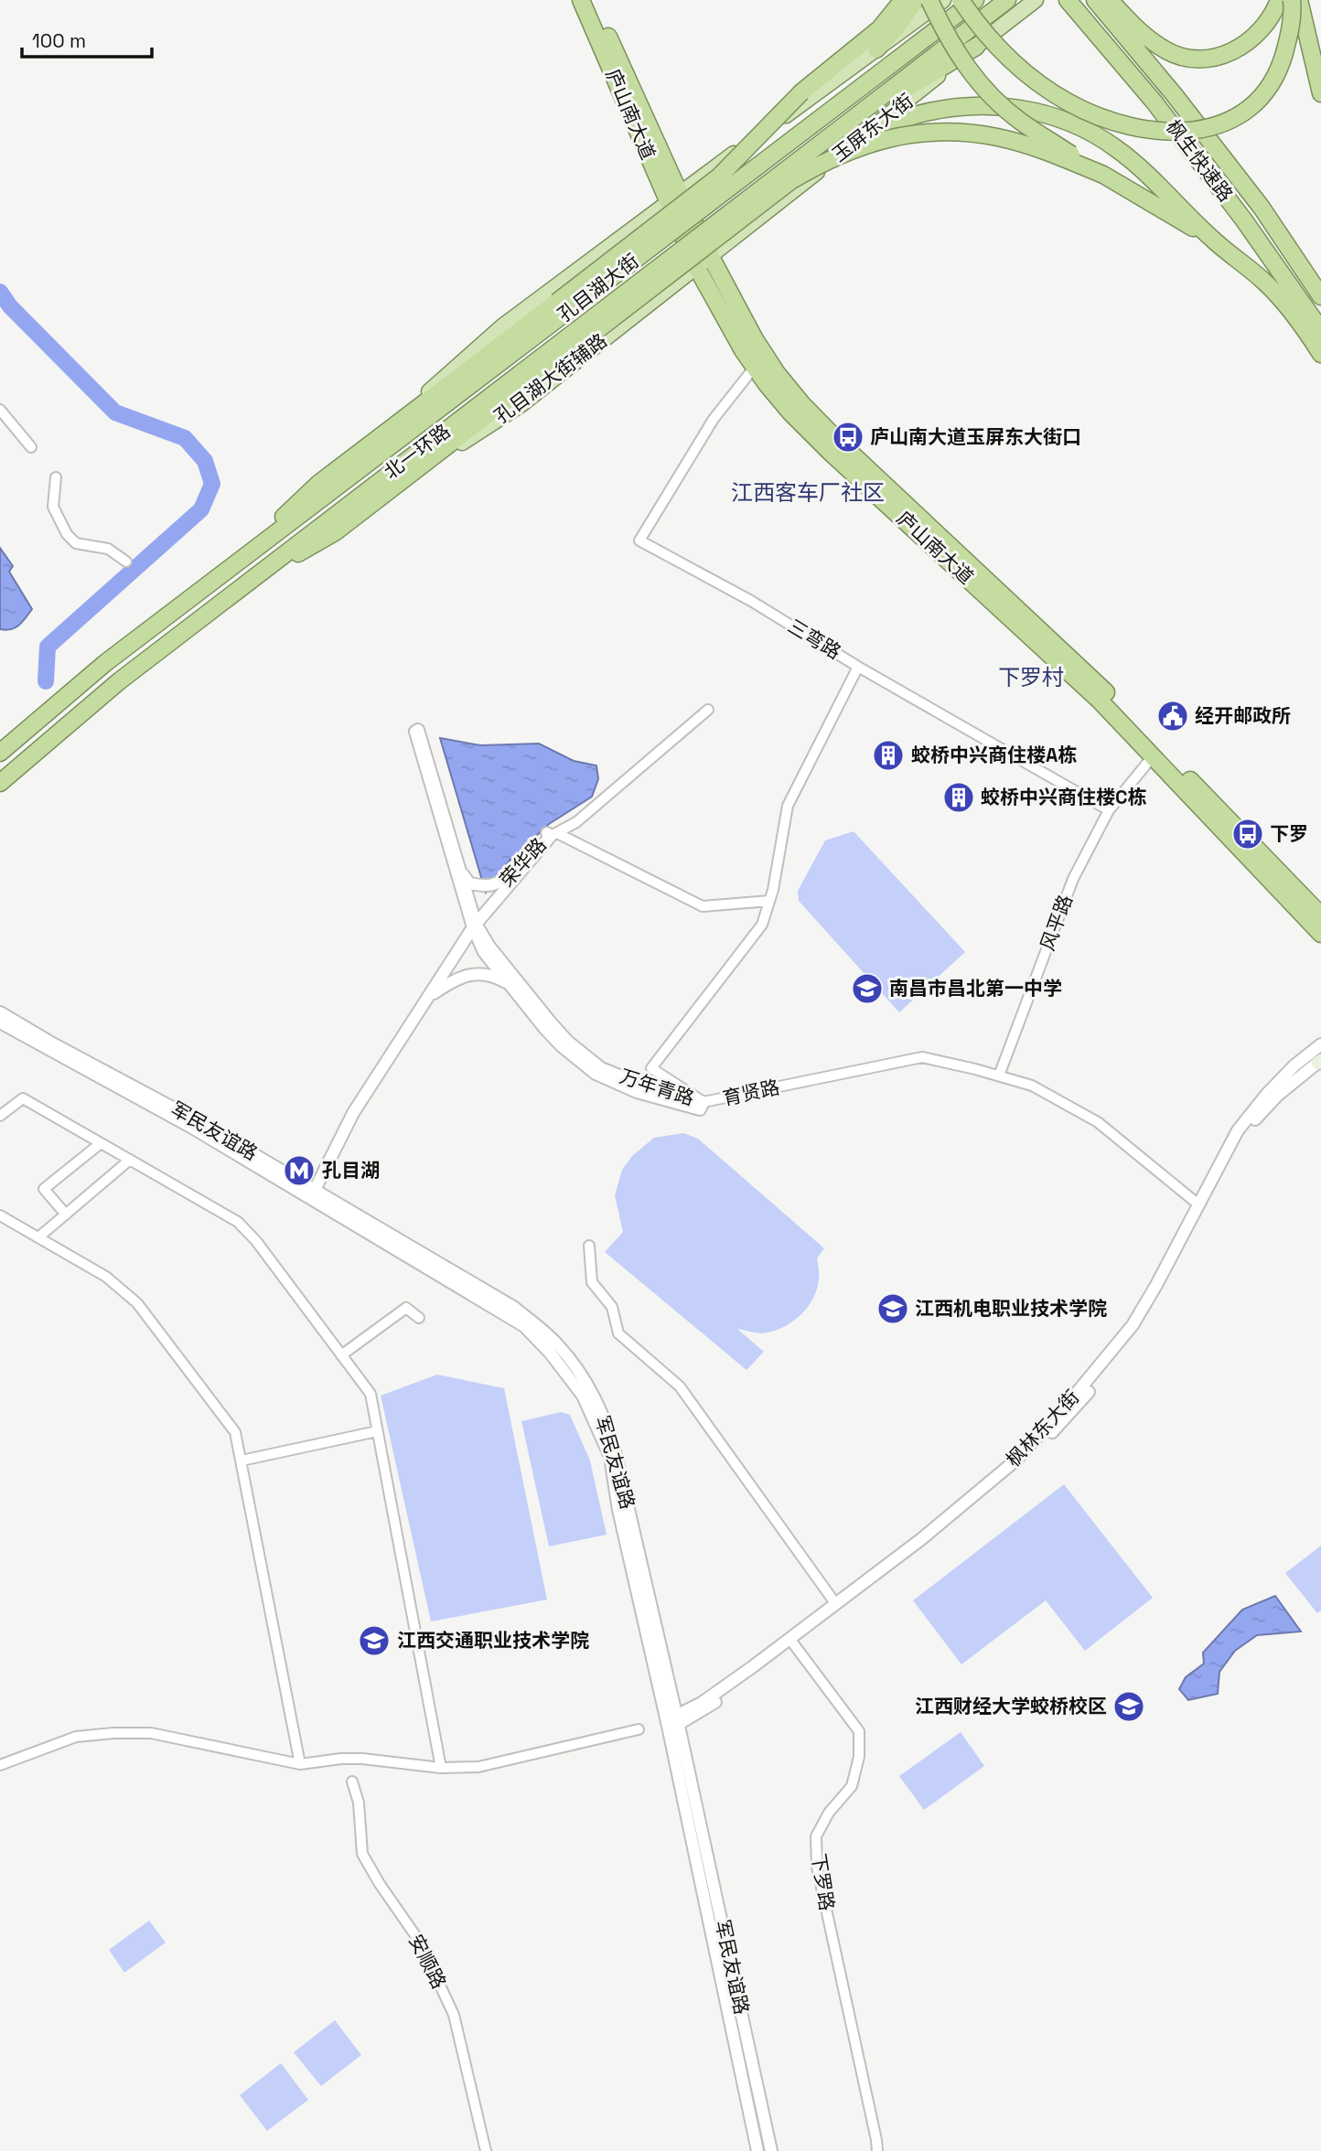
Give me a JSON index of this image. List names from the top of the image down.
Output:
{
  "streets": {
    "highway": [
      "庐山南大道",
      "枫生快速路",
      "孔目湖大街",
      "北一环路"
    ],
    "main road": ["玉屏东大街", "孔目湖大街辅路"],
    "street": [
      "三弯路",
      "荣华路",
      "风平路",
      "万年青路",
      "育贤路",
      "军民友谊路",
      "枫林东大街",
      "下罗路",
      "安顺路"
    ]
  },
  "crossings": [
    ["庐山南大道", "玉屏东大街"],
    ["庐山南大道", "孔目湖大街辅路"],
    ["庐山南大道", "三弯路"],
    ["玉屏东大街", "孔目湖大街辅路"],
    ["三弯路", "风平路"],
    ["三弯路", "育贤路"],
    ["荣华路", "万年青路"],
    ["荣华路", "军民友谊路"],
    ["风平路", "育贤路"],
    ["万年青路", "育贤路"],
    ["育贤路", "枫林东大街"],
    ["军民友谊路", "枫林东大街"],
    ["枫林东大街", "下罗路"]
  ],
  "districts": ["江西客车厂社区", "下罗村"],
  "places": {
    "bus stop": ["庐山南大道玉屏东大街口", "下罗"],
    "public building": ["经开邮政所"],
    "building": ["蛟桥中兴商住楼A栋", "蛟桥中兴商住楼C栋"],
    "school or university": [
      "南昌市昌北第一中学",
      "江西机电职业技术学院",
      "江西交通职业技术学院",
      "江西财经大学蛟桥校区"
    ],
    "metro station": ["孔目湖"]
  },
  "scale_bar": "100 m"
}
